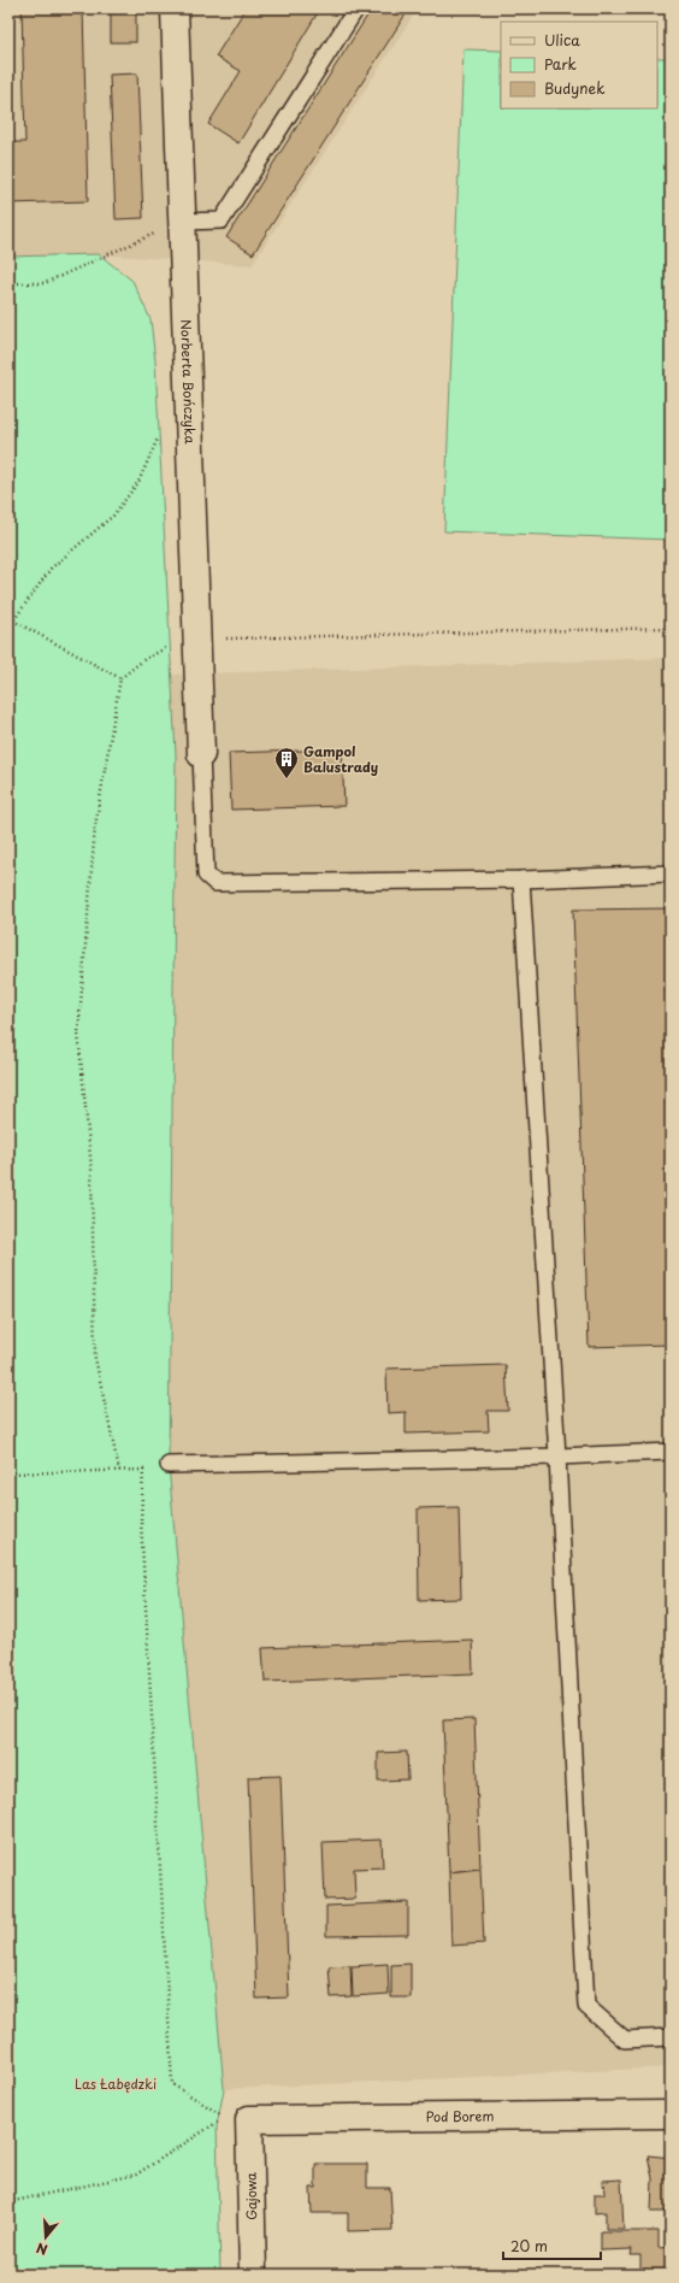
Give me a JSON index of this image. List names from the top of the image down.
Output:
{
  "streets": {
    "street": ["Norberta Bończyka", "Pod Borem", "Gajowa"]
  },
  "crossings": [
    ["Pod Borem", "Gajowa"]
  ],
  "parks": ["Las Łabędzki"],
  "places": {
    "building": ["Gampol Balustrady"]
  },
  "legend": ["Ulica", "Park", "Budynek"],
  "scale_bar": "20 m",
  "north": "bottom"
}
